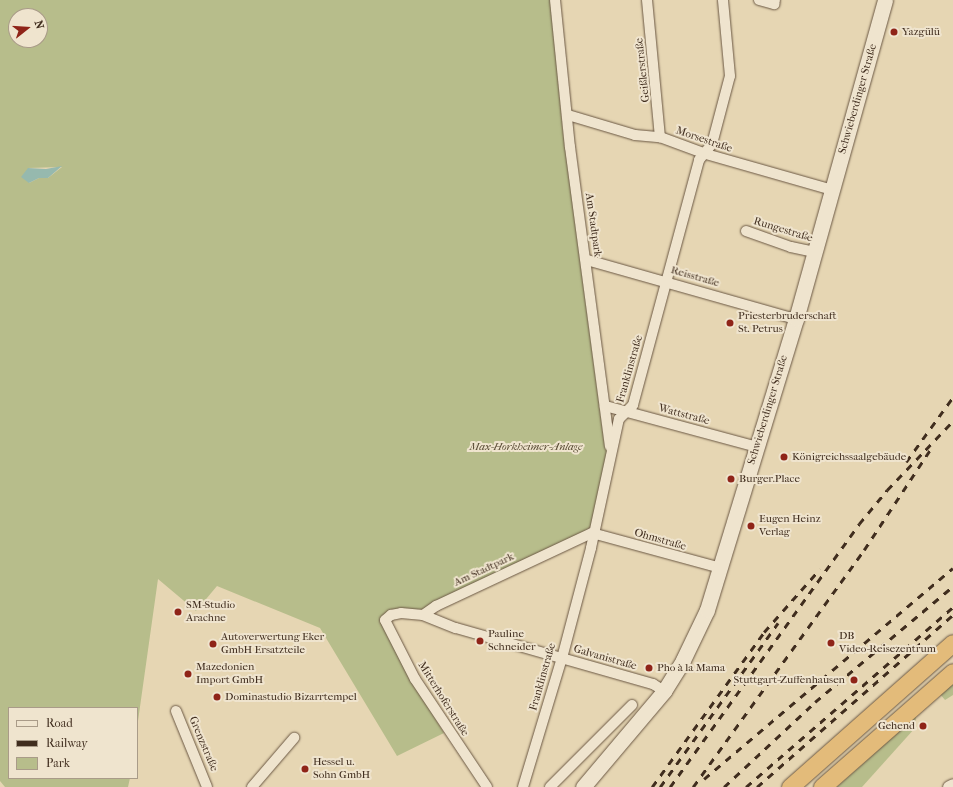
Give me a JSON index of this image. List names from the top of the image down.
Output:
{
  "streets": {
    "main road": ["Schwieberdinger Straße"],
    "street": [
      "Geißlerstraße",
      "Morsestraße",
      "Am Stadtpark",
      "Rungestraße",
      "Reisstraße",
      "Franklinstraße",
      "Wattstraße",
      "Ohmstraße",
      "Galvanistraße",
      "Mitterhoferstraße",
      "Grenzstraße"
    ]
  },
  "crossings": [
    ["Geißlerstraße", "Morsestraße"],
    ["Schwieberdinger Straße", "Morsestraße"],
    ["Schwieberdinger Straße", "Rungestraße"],
    ["Schwieberdinger Straße", "Reisstraße"],
    ["Schwieberdinger Straße", "Wattstraße"],
    ["Schwieberdinger Straße", "Ohmstraße"],
    ["Schwieberdinger Straße", "Galvanistraße"],
    ["Morsestraße", "Am Stadtpark"],
    ["Morsestraße", "Franklinstraße"],
    ["Am Stadtpark", "Reisstraße"],
    ["Am Stadtpark", "Franklinstraße"],
    ["Am Stadtpark", "Wattstraße"],
    ["Am Stadtpark", "Ohmstraße"],
    ["Am Stadtpark", "Galvanistraße"],
    ["Am Stadtpark", "Mitterhoferstraße"],
    ["Reisstraße", "Franklinstraße"],
    ["Franklinstraße", "Wattstraße"],
    ["Franklinstraße", "Ohmstraße"],
    ["Franklinstraße", "Galvanistraße"],
    ["Galvanistraße", "Mitterhoferstraße"]
  ],
  "parks": ["Max-Horkheimer-Anlage"],
  "places": [
    "Yazgülü",
    "Priesterbruderschaft St. Petrus",
    "Königreichssaalgebäude",
    "Burger.Place",
    "Eugen Heinz Verlag",
    "SM-Studio Arachne",
    "Pauline Schneider",
    "DB Video-Reisezentrum",
    "Autoverwertung Eker GmbH Ersatzteile",
    "Pho à la Mama",
    "Mazedonien Import GmbH",
    "Stuttgart-Zuffenhausen",
    "Dominastudio Bizarrtempel",
    "Gehend",
    "Hessel u. Sohn GmbH"
  ],
  "legend": ["Road", "Railway", "Park"],
  "north": "right"
}
